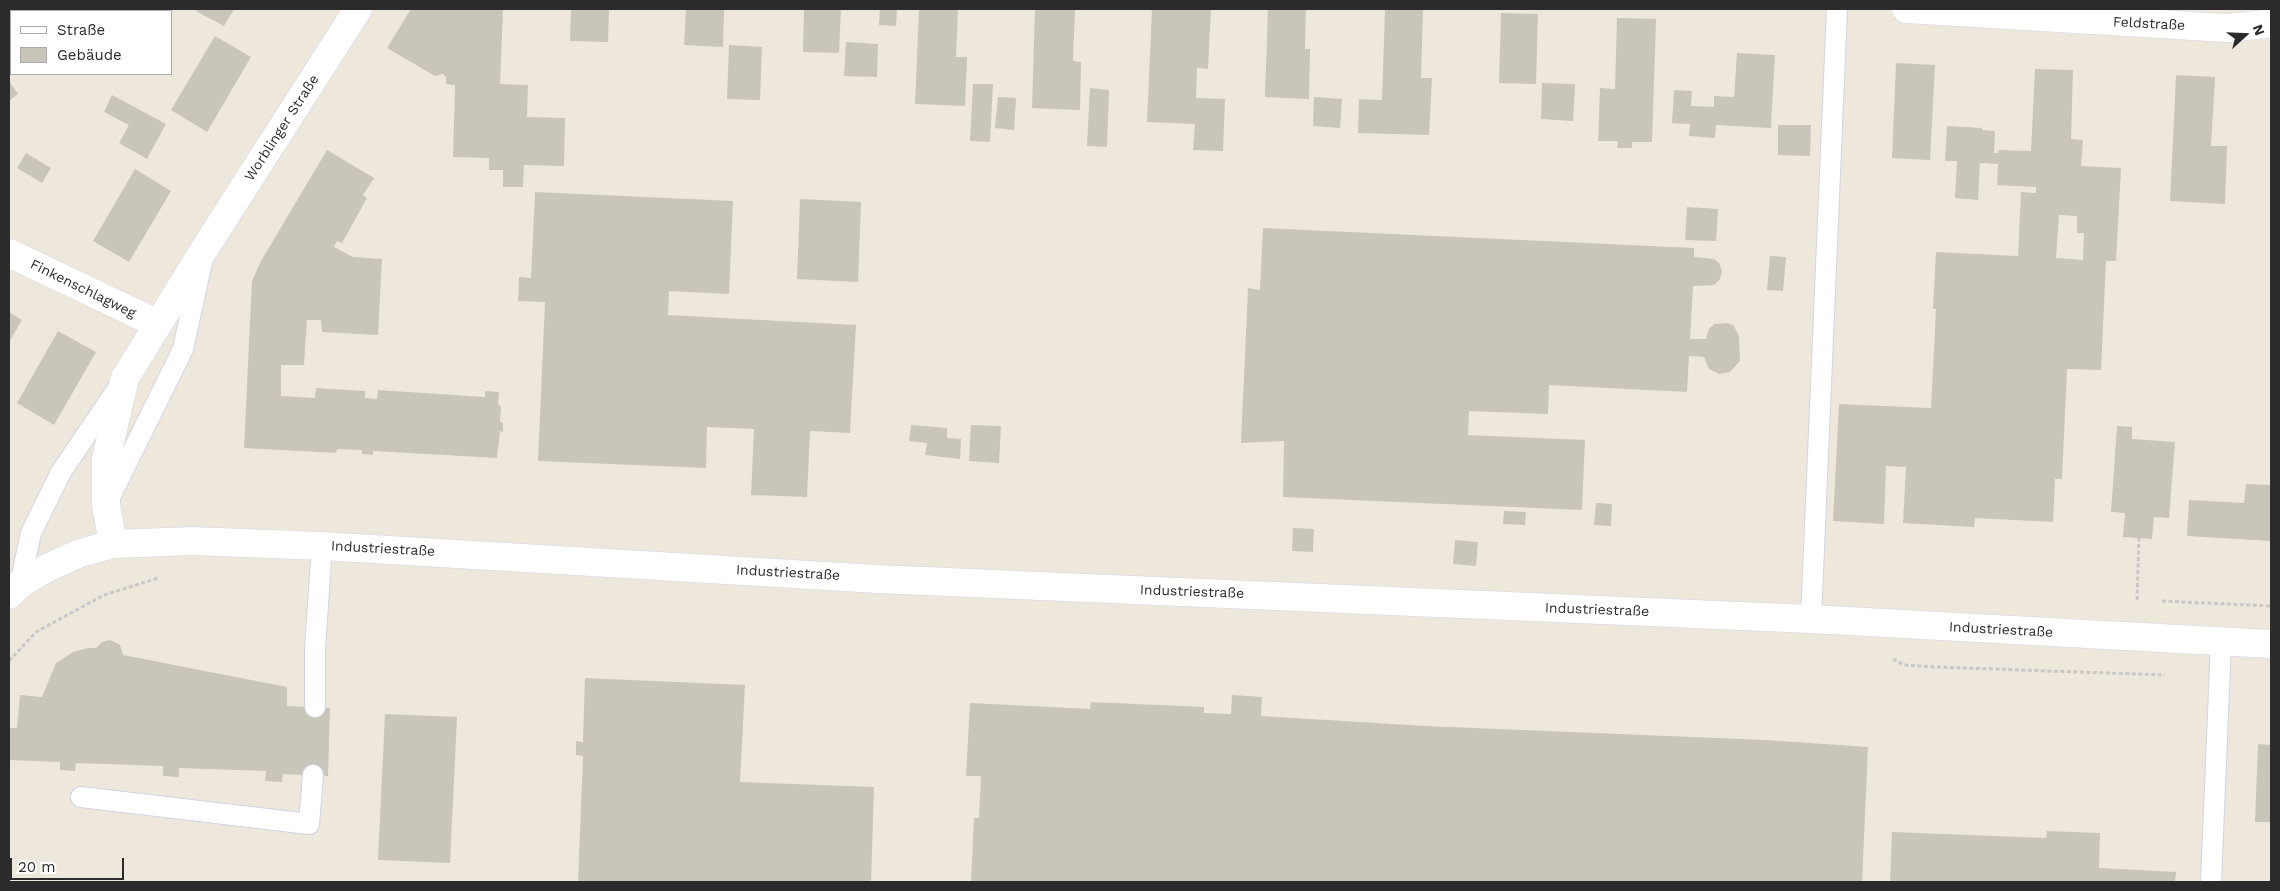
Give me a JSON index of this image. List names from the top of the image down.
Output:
{
  "streets": {
    "street": [
      "Feldstraße",
      "Worblinger Straße",
      "Finkenschlagweg",
      "Industriestraße"
    ]
  },
  "crossings": [
    ["Worblinger Straße", "Finkenschlagweg"],
    ["Worblinger Straße", "Industriestraße"]
  ],
  "legend": ["Straße", "Gebäude"],
  "scale_bar": "20 m",
  "north": "right"
}
